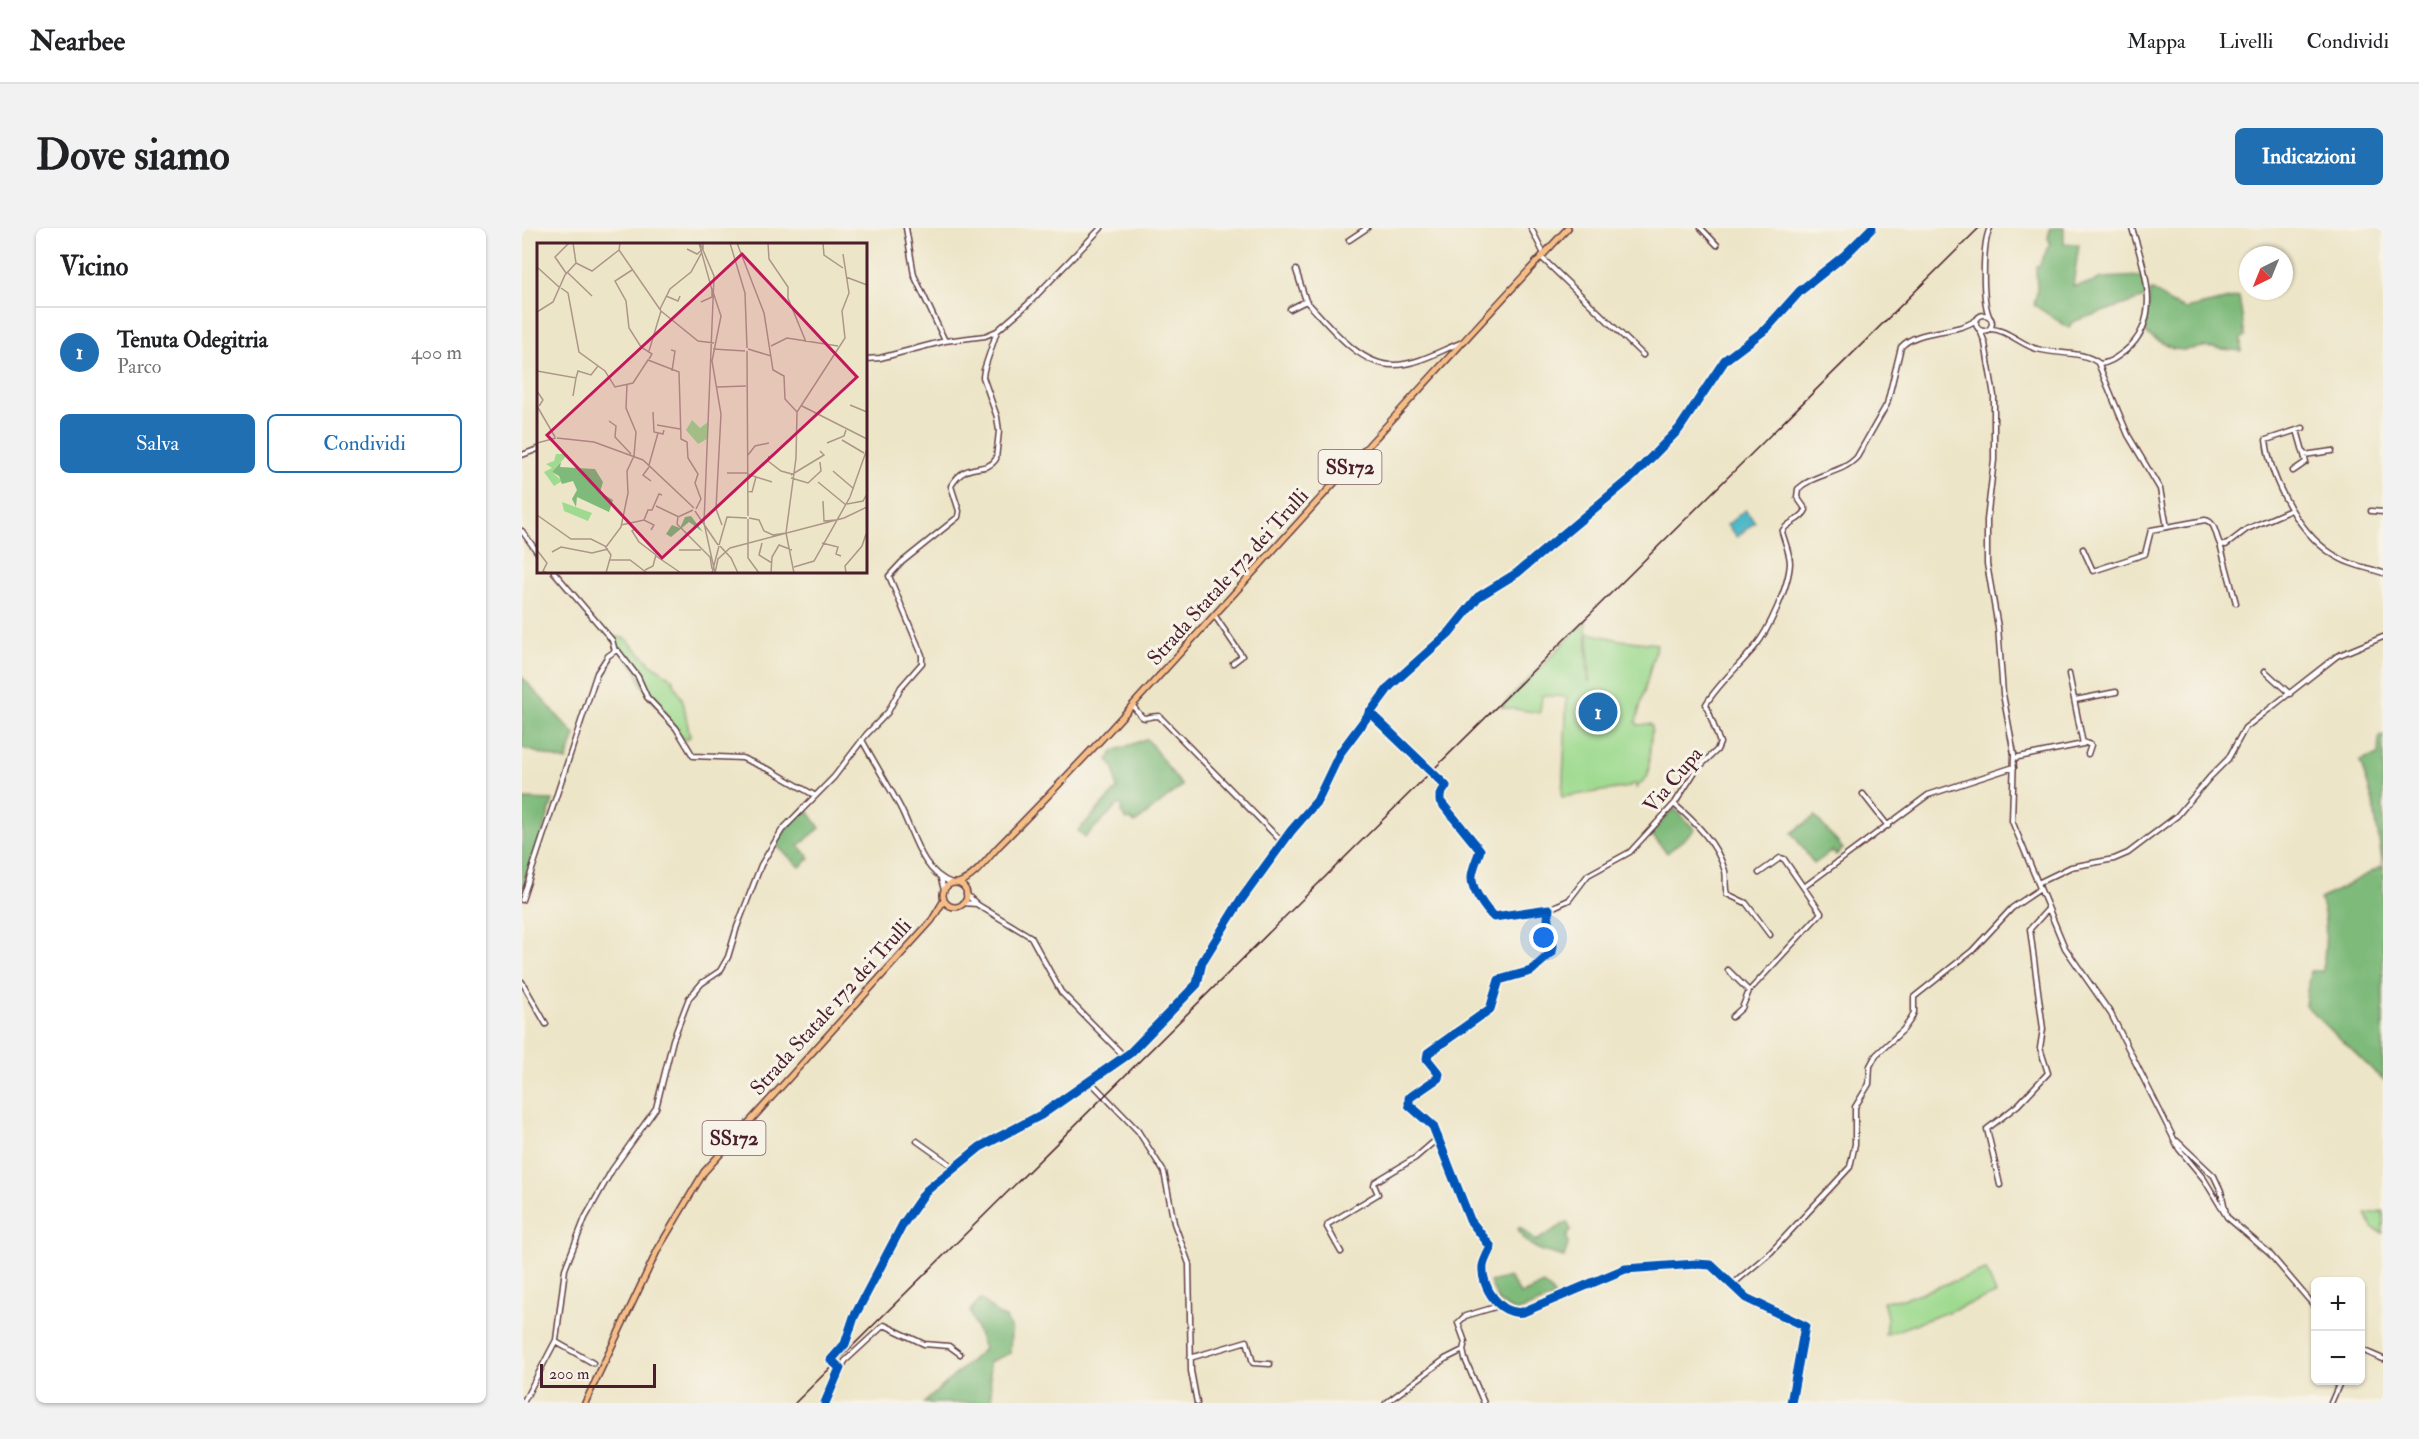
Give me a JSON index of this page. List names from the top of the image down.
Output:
{
  "streets": {
    "main road": ["SS172", "Strada Statale 172 dei Trulli"],
    "street": ["Via Cupa"]
  },
  "scale_bar": "200 m",
  "north": "bottom left",
  "page": {
    "header": "Nearbee",
    "nav": ["Mappa", "Livelli", "Condividi"],
    "buttons": [
      "Indicazioni",
      ["Salva", "Condividi"]
    ],
    "title": "Dove siamo",
    "heading": "Vicino",
    "list": [
      {
        "mark": "1",
        "name": "Tenuta Odegitria",
        "note": "Parco",
        "value": "400 m"
      }
    ],
    "pins": "1",
    "map_buttons": ["+", "−"],
    "scale": "200 m"
  }
}
